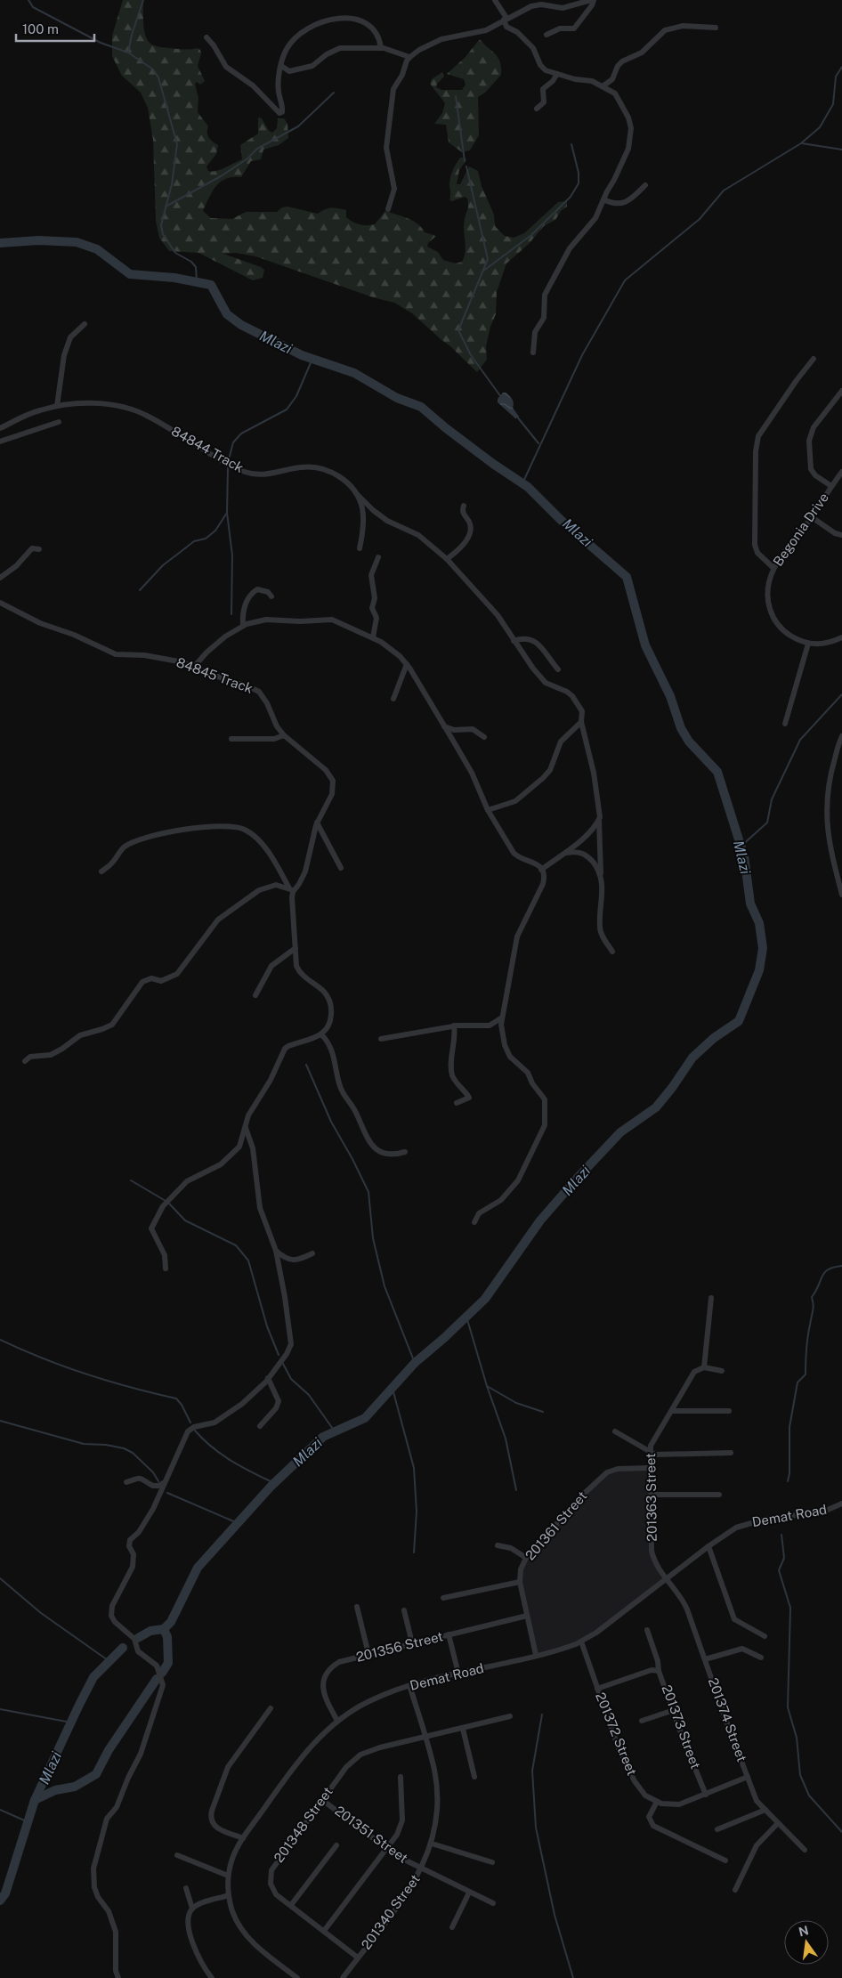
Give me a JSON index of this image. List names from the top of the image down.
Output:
{
  "streets": {
    "street": [
      "84844 Track",
      "Begonia Drive",
      "84845 Track",
      "201363 Street",
      "Demat Road",
      "201361 Street",
      "201356 Street",
      "201374 Street",
      "201373 Street",
      "201372 Street",
      "201348 Street",
      "201351 Street",
      "201340 Street"
    ]
  },
  "crossings": [
    ["201363 Street", "Demat Road"],
    ["201363 Street", "201361 Street"],
    ["201363 Street", "201374 Street"],
    ["Demat Road", "201361 Street"],
    ["Demat Road", "201356 Street"],
    ["Demat Road", "201374 Street"],
    ["Demat Road", "201372 Street"],
    ["Demat Road", "201340 Street"],
    ["201361 Street", "201356 Street"],
    ["201373 Street", "201372 Street"],
    ["201348 Street", "201351 Street"],
    ["201348 Street", "201340 Street"],
    ["201351 Street", "201340 Street"]
  ],
  "water": ["Mlazi"],
  "scale_bar": "100 m",
  "north": "top"
}
